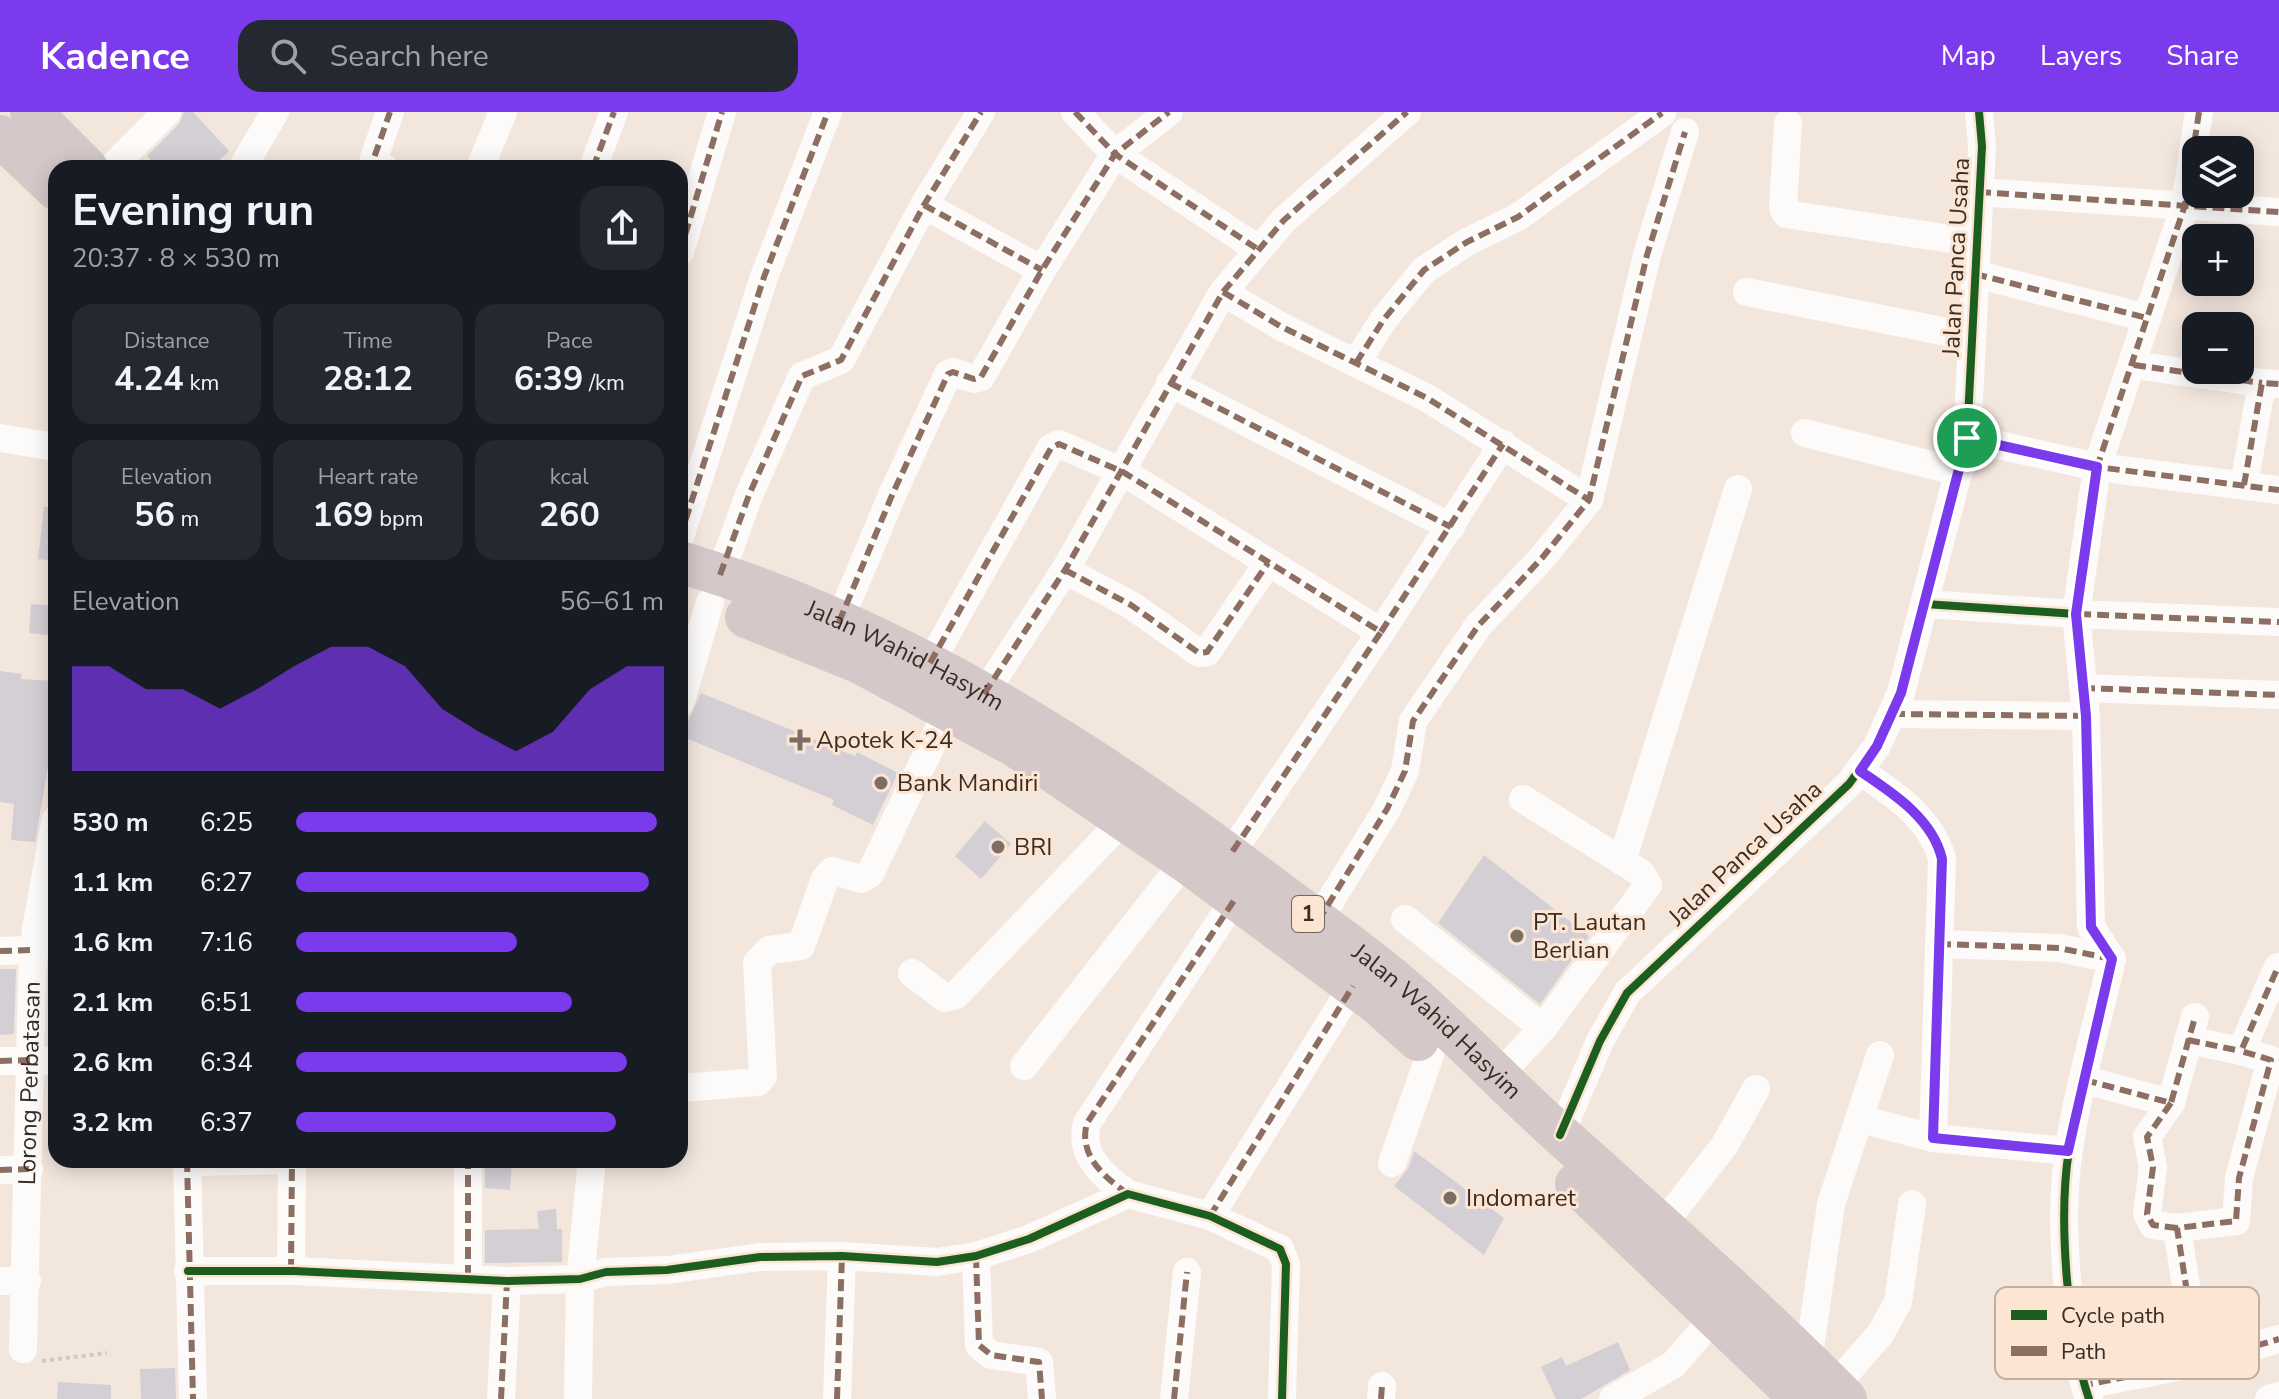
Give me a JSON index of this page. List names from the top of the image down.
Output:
{
  "streets": {
    "highway": ["Jalan Wahid Hasyim", "1"],
    "street": ["Jalan Panca Usaha", "Lorong Perbatasan"]
  },
  "crossings": [
    ["Jalan Panca Usaha", "Jalan Wahid Hasyim"]
  ],
  "places": {
    "health": ["Apotek K-24"],
    "other": [
      "Bank Mandiri",
      "BRI",
      "PT. Lautan Berlian",
      "Indomaret"
    ]
  },
  "legend": ["Cycle path", "Path"],
  "page": {
    "header": "Kadence",
    "search": "Search here",
    "nav": ["Map", "Layers", "Share"],
    "map_buttons": ["+", "−"],
    "heading": ["Evening run", "20:37 · 8 × 530 m"],
    "stats": [
      ["Distance", "4.24 km"],
      ["Time", "28:12"],
      ["Pace", "6:39 /km"],
      ["Elevation", "56 m"],
      ["Heart rate", "169 bpm"],
      ["kcal", "260"]
    ],
    "chart": ["Elevation", "56–61 m"],
    "list": [
      {
        "name": "530 m",
        "note": "6:25"
      },
      {
        "name": "1.1 km",
        "note": "6:27"
      },
      {
        "name": "1.6 km",
        "note": "7:16"
      },
      {
        "name": "2.1 km",
        "note": "6:51"
      },
      {
        "name": "2.6 km",
        "note": "6:34"
      },
      {
        "name": "3.2 km",
        "note": "6:37"
      }
    ]
  }
}
